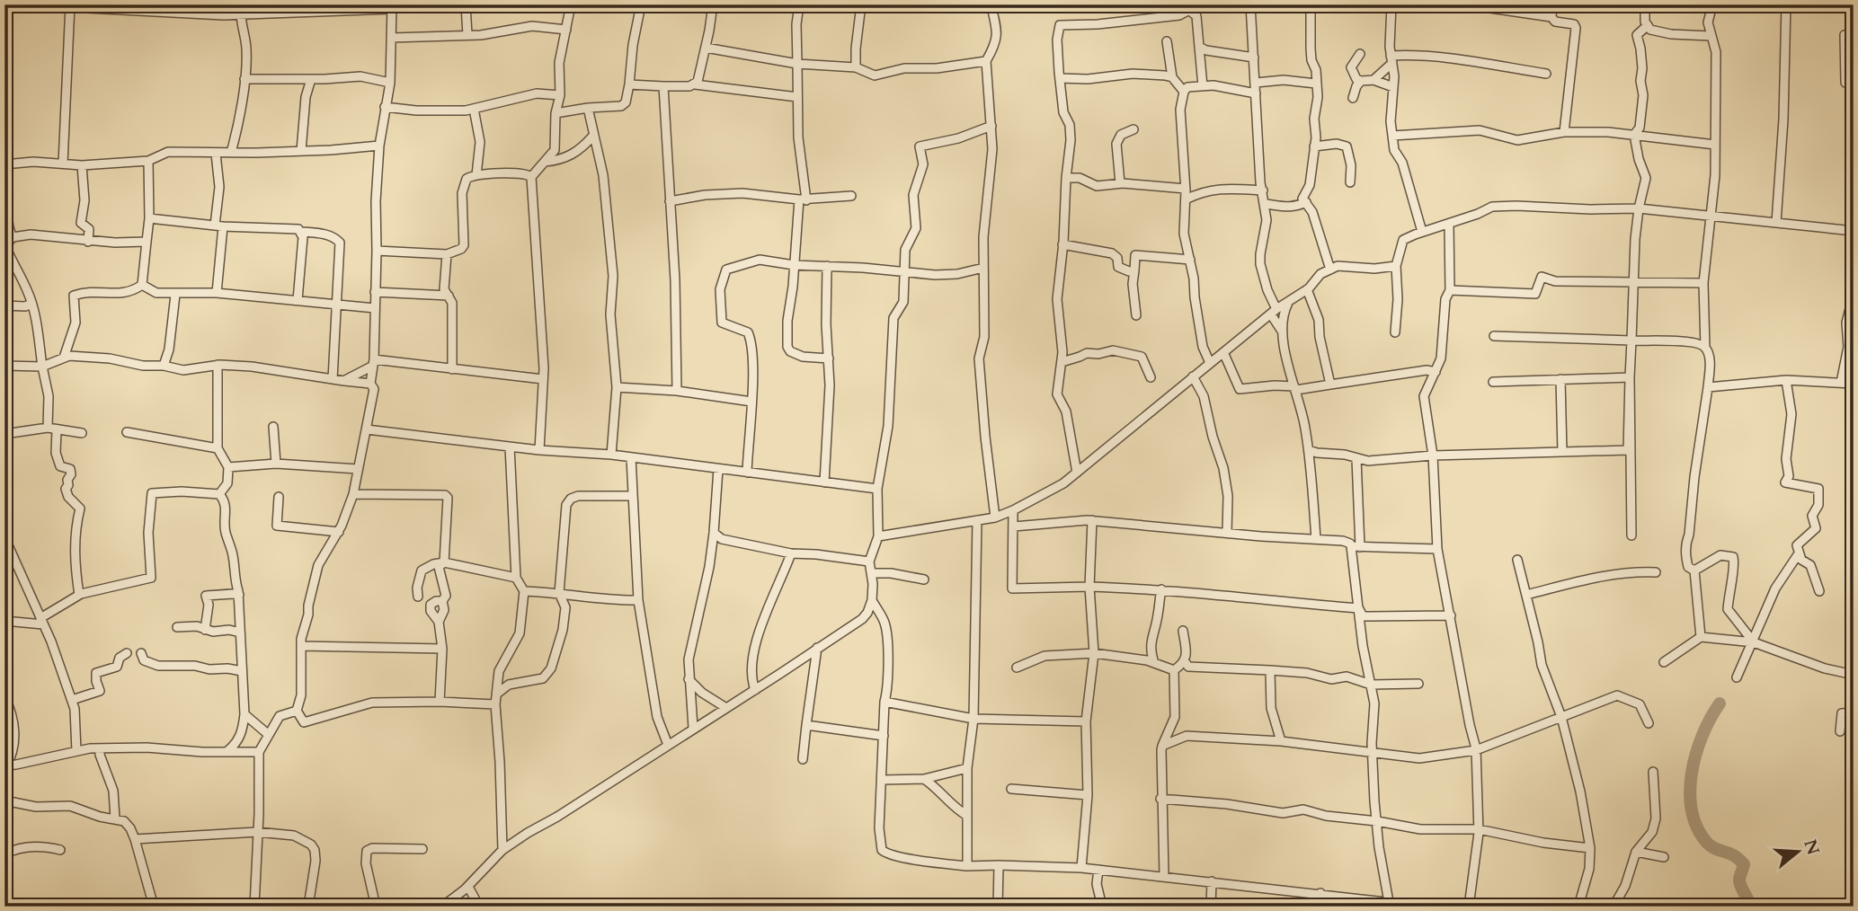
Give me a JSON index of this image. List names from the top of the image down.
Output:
{
  "north": "right"
}
